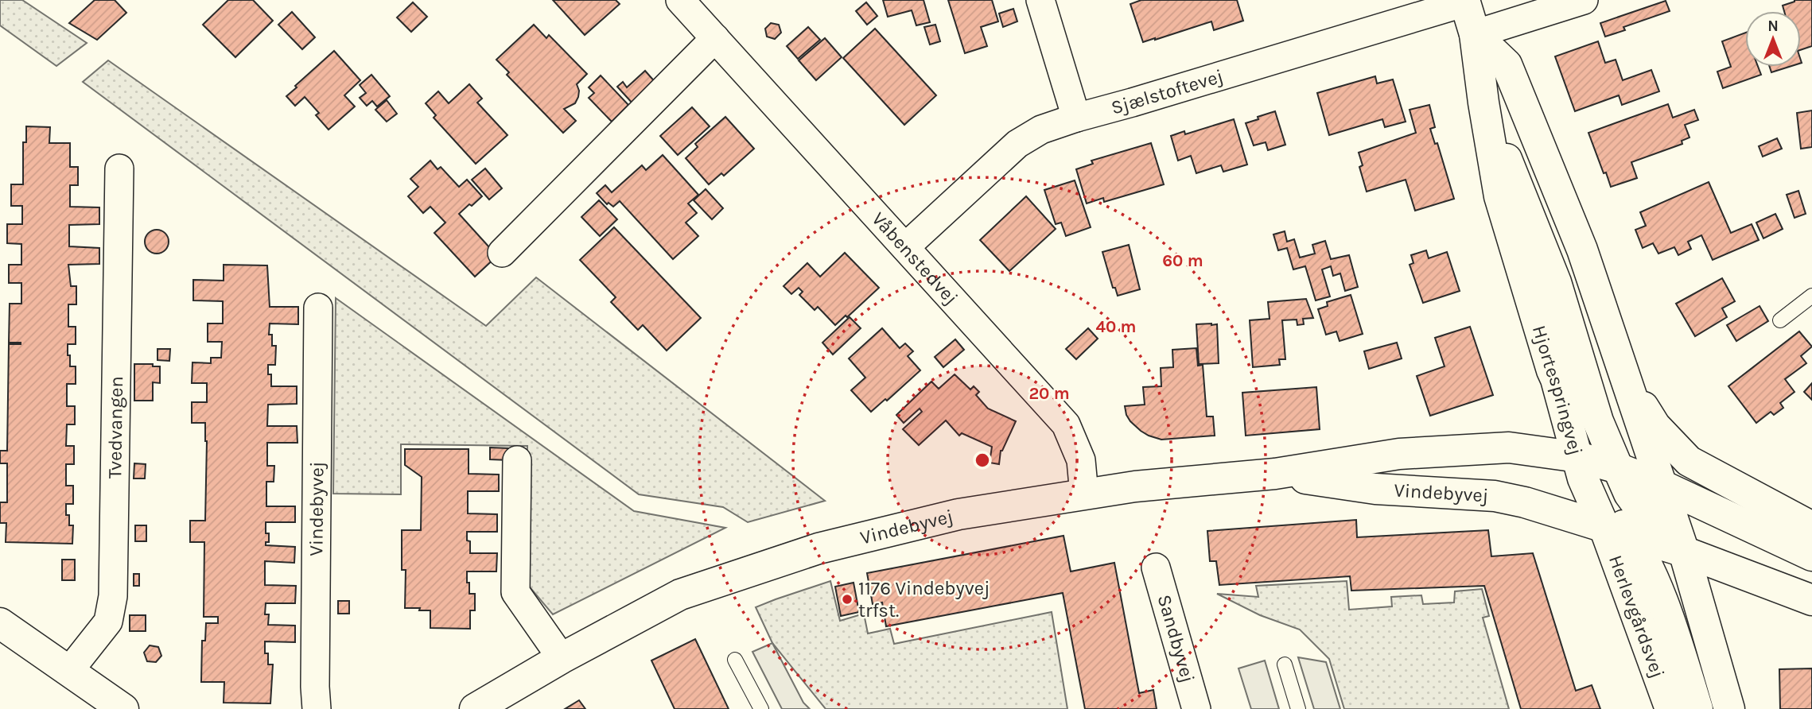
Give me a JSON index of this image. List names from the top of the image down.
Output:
{
  "streets": {
    "street": [
      "Sjælstoftevej",
      "Våbenstedvej",
      "Hjortespringvej",
      "Tvedvangen",
      "Vindebyvej",
      "Herlevgårdsvej",
      "Sandbyvej"
    ]
  },
  "crossings": [
    ["Sjælstoftevej", "Våbenstedvej"],
    ["Sjælstoftevej", "Hjortespringvej"],
    ["Våbenstedvej", "Vindebyvej"],
    ["Hjortespringvej", "Vindebyvej"],
    ["Hjortespringvej", "Herlevgårdsvej"],
    ["Vindebyvej", "Herlevgårdsvej"]
  ],
  "places": ["1176 Vindebyvej trfst."],
  "north": "top",
  "rings": ["60 m", "40 m", "20 m"]
}
